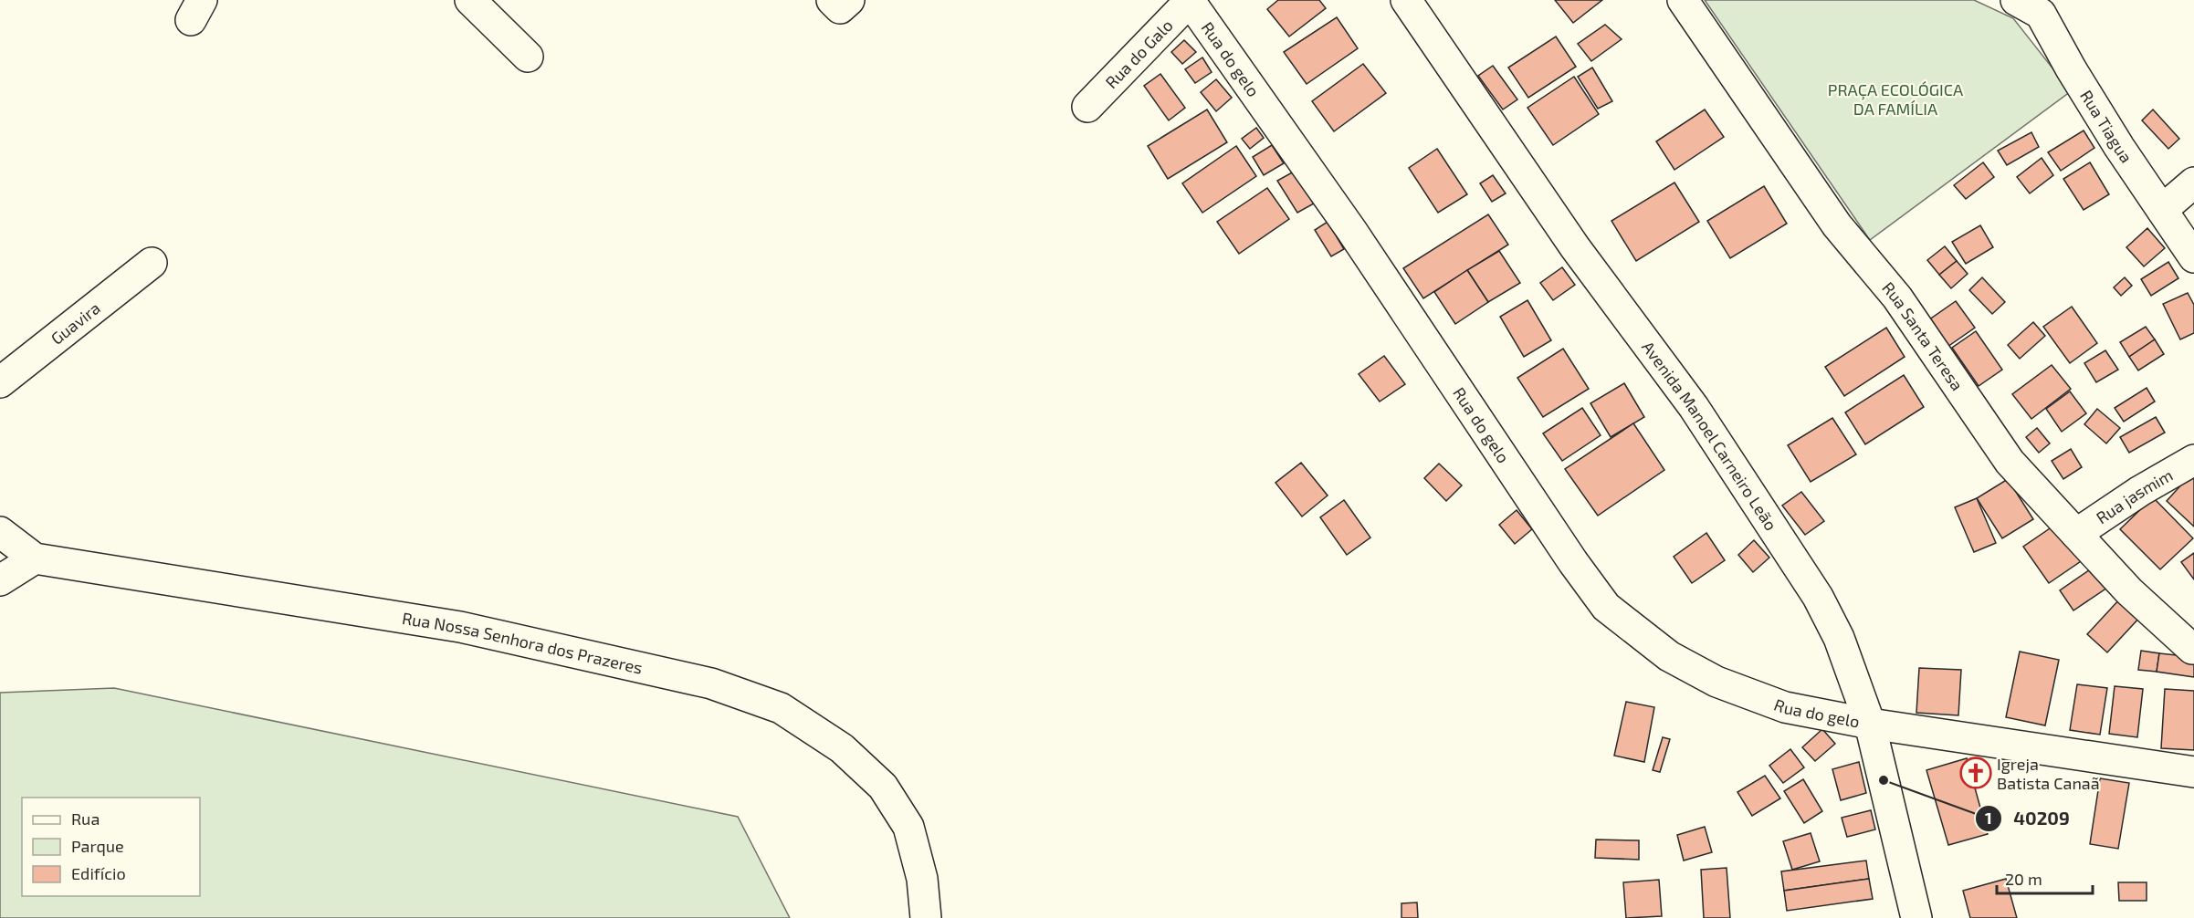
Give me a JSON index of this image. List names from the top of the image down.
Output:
{
  "streets": {
    "street": [
      "Rua do Galo",
      "Rua do gelo",
      "Rua Tiagua",
      "Guavira",
      "Rua Santa Teresa",
      "Avenida Manoel Carneiro Leão",
      "Rua jasmim",
      "Rua Nossa Senhora dos Prazeres"
    ]
  },
  "crossings": [
    ["Rua do Galo", "Rua do gelo"],
    ["Rua do gelo", "Avenida Manoel Carneiro Leão"],
    ["Rua Santa Teresa", "Rua jasmim"]
  ],
  "parks": ["PRAÇA ECOLÓGICA DA FAMÍLIA"],
  "places": {
    "church": ["Igreja Batista Canaã"],
    "other": ["40209"]
  },
  "legend": ["Rua", "Parque", "Edifício"],
  "scale_bar": "20 m"
}
